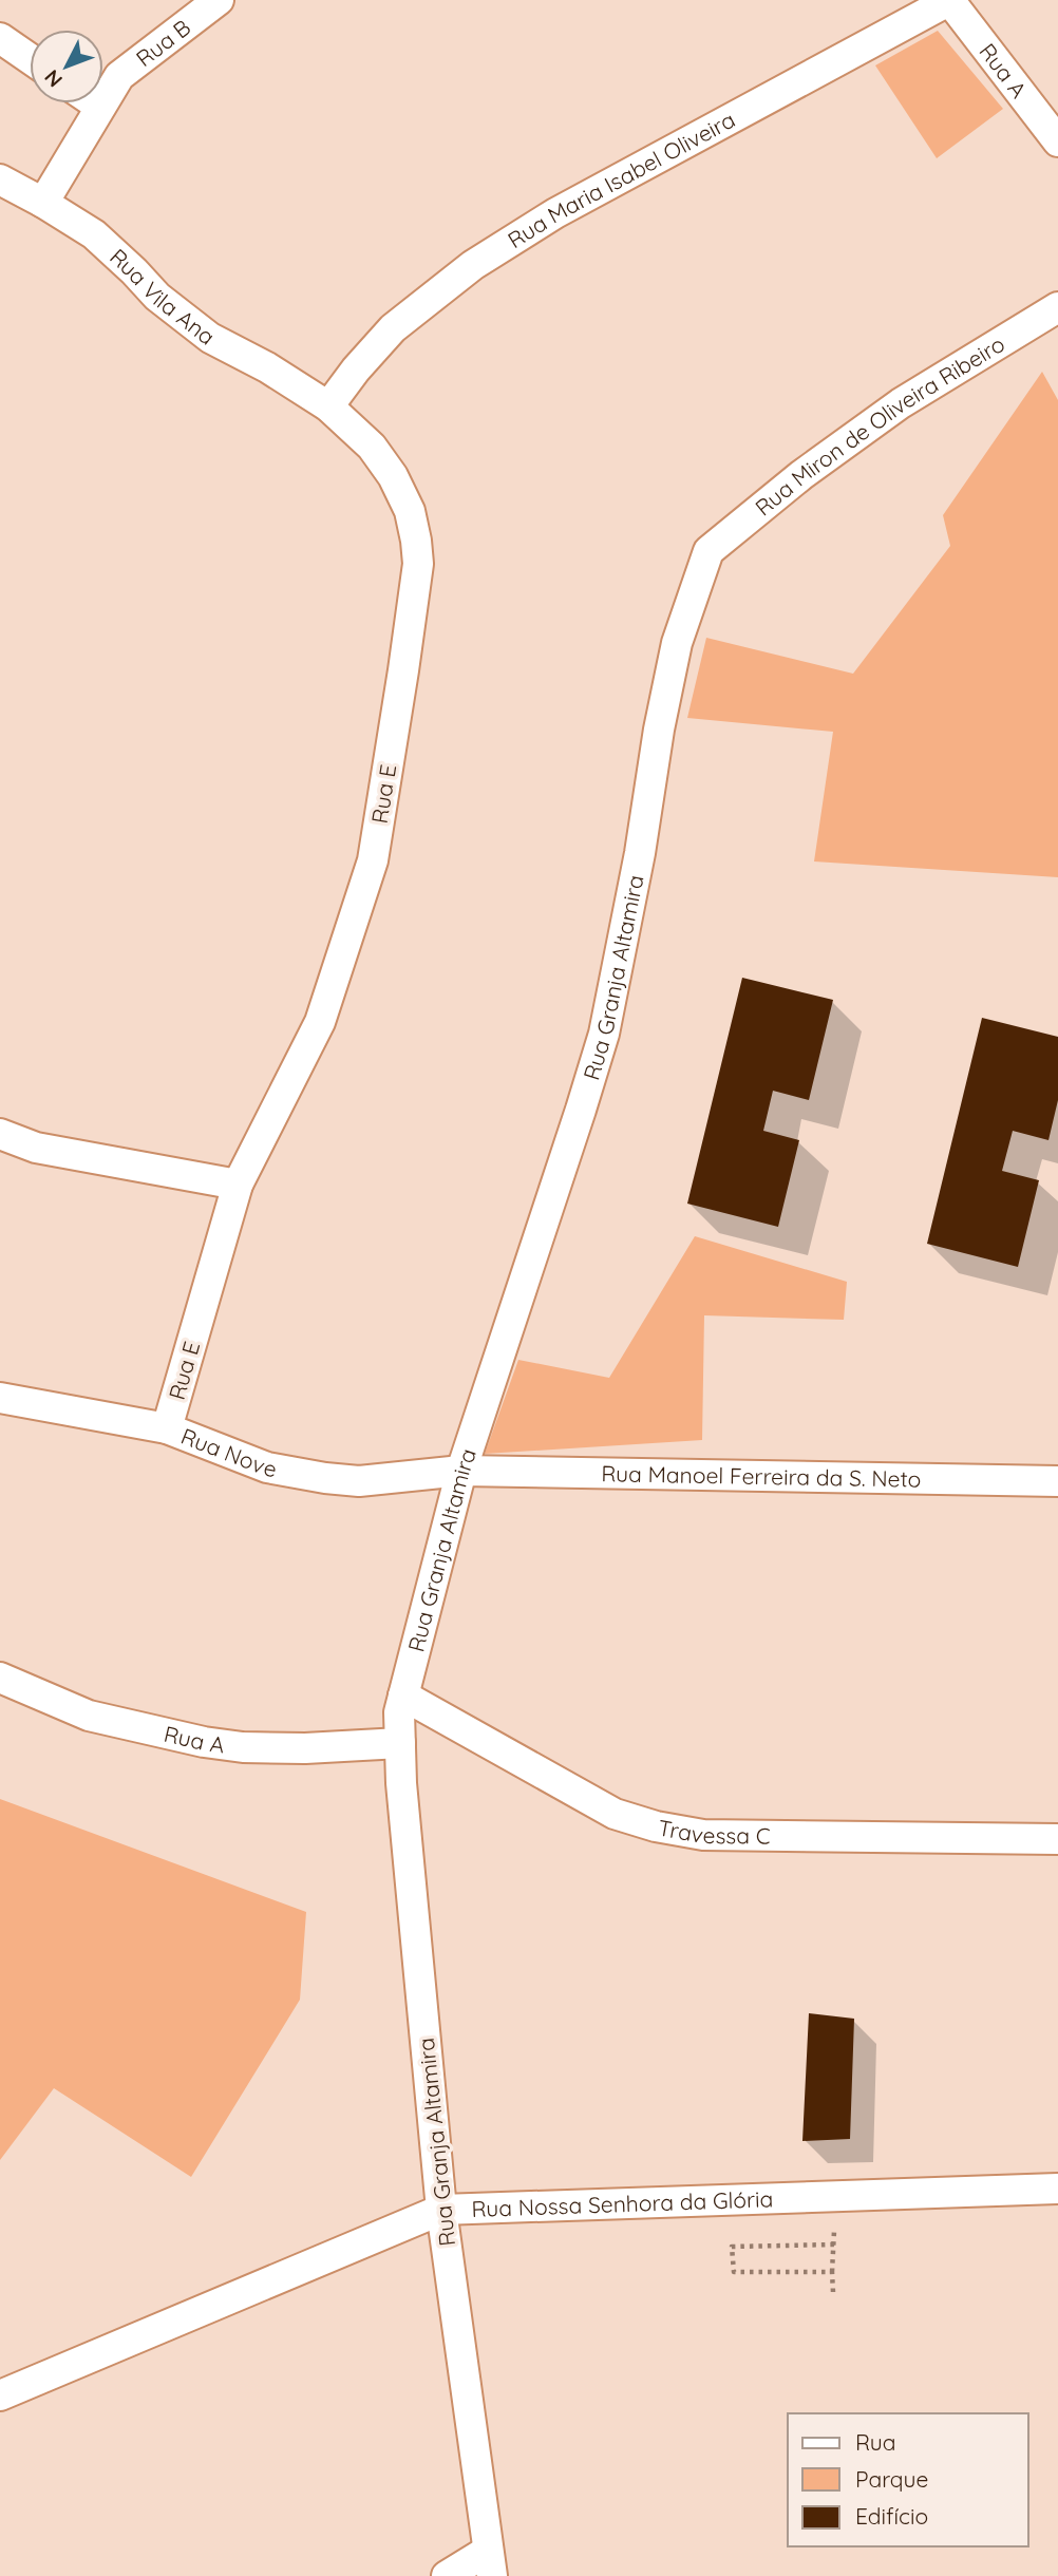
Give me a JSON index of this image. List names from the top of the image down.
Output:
{
  "streets": {
    "street": [
      "Rua B",
      "Rua A",
      "Rua Maria Isabel Oliveira",
      "Rua Vila Ana",
      "Rua Miron de Oliveira Ribeiro",
      "Rua E",
      "Rua Granja Altamira",
      "Rua Nove",
      "Rua Manoel Ferreira da S. Neto",
      "Travessa C",
      "Rua Nossa Senhora da Glória"
    ]
  },
  "crossings": [
    ["Rua B", "Rua Vila Ana"],
    ["Rua A", "Rua Maria Isabel Oliveira"],
    ["Rua A", "Rua Granja Altamira"],
    ["Rua Maria Isabel Oliveira", "Rua Vila Ana"],
    ["Rua Maria Isabel Oliveira", "Rua E"],
    ["Rua Vila Ana", "Rua E"],
    ["Rua Miron de Oliveira Ribeiro", "Rua Granja Altamira"],
    ["Rua E", "Rua Nove"],
    ["Rua Granja Altamira", "Rua Nove"],
    ["Rua Granja Altamira", "Rua Manoel Ferreira da S. Neto"],
    ["Rua Granja Altamira", "Travessa C"],
    ["Rua Granja Altamira", "Rua Nossa Senhora da Glória"],
    ["Rua Nove", "Rua Manoel Ferreira da S. Neto"]
  ],
  "legend": ["Rua", "Parque", "Edifício"],
  "north": "bottom left"
}
